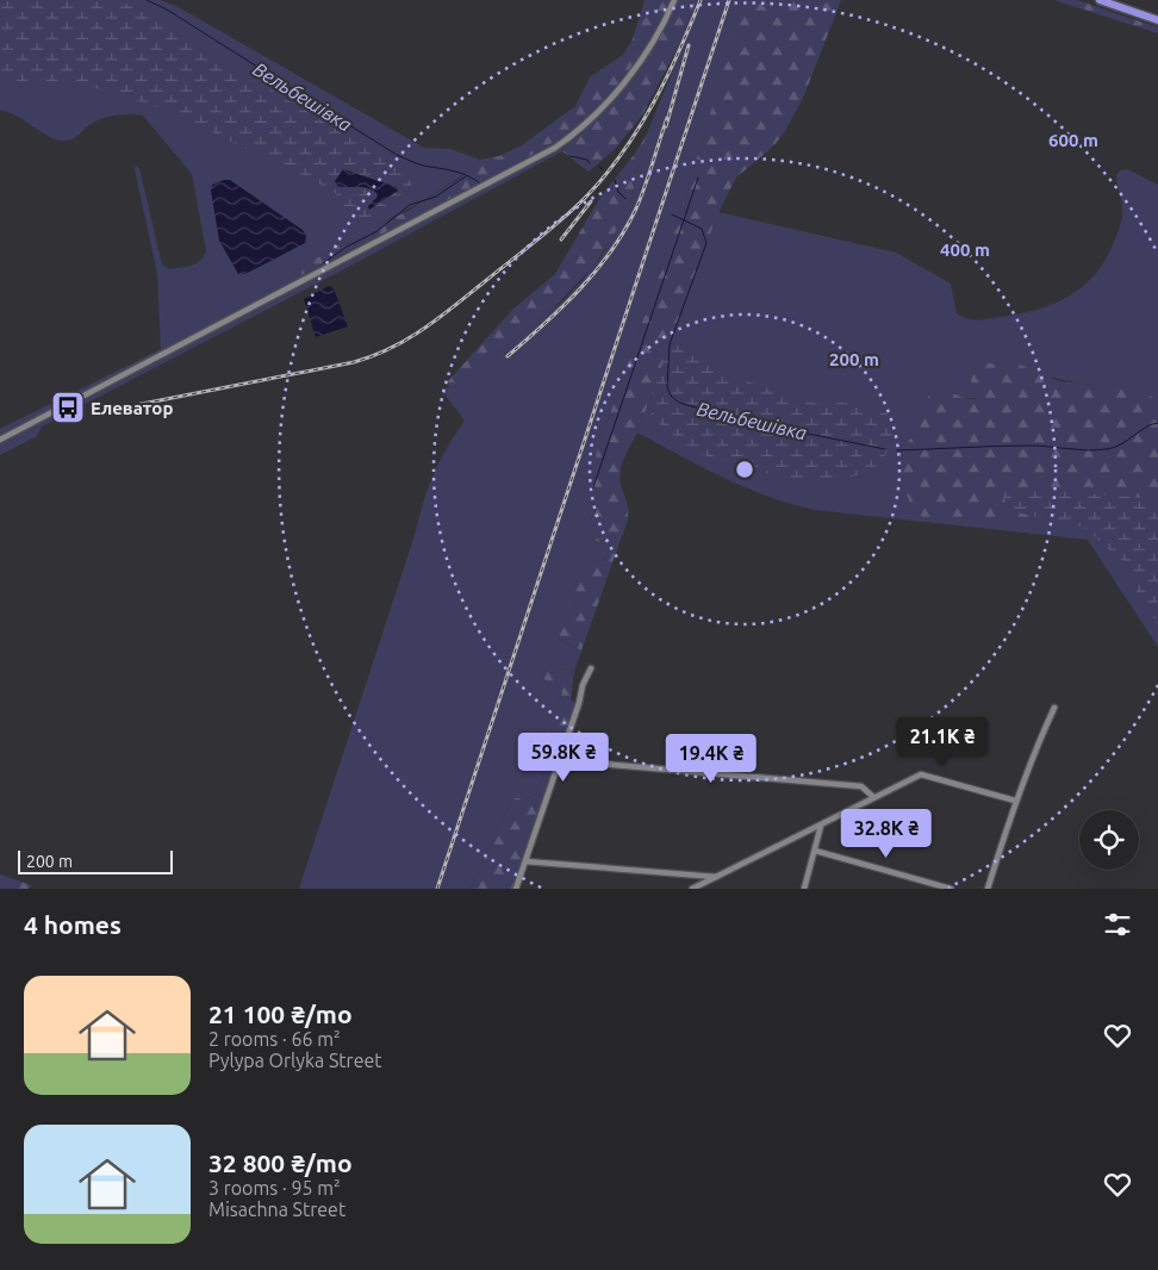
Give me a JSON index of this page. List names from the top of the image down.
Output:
{
  "water": ["Вельбешівка"],
  "places": {
    "bus stop": ["Елеватор"]
  },
  "scale_bar": "200 m",
  "page": {
    "price": [
      "21.1K ₴",
      "59.8K ₴",
      "19.4K ₴",
      "32.8K ₴"
    ],
    "scale": "200 m",
    "heading": "4 homes",
    "list": [
      {
        "name": "21 100 ₴/mo",
        "note": "2 rooms · 66 m² · Pylypa Orlyka Street"
      },
      {
        "name": "32 800 ₴/mo",
        "note": "3 rooms · 95 m² · Misachna Street"
      }
    ]
  },
  "rings": ["600 m", "400 m", "200 m"]
}
